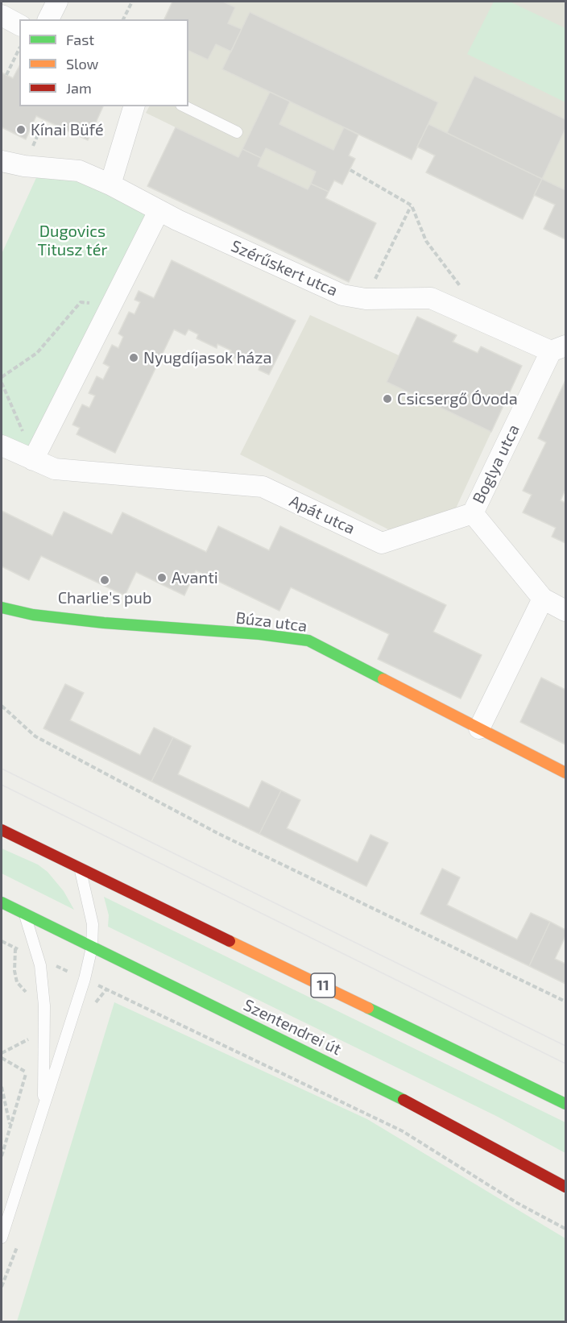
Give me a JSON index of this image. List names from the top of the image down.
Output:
{
  "streets": {
    "main road": ["Búza utca", "11", "Szentendrei út"],
    "street": ["Szérűskert utca", "Boglya utca", "Apát utca"]
  },
  "crossings": [
    ["Szérűskert utca", "Boglya utca"],
    ["Boglya utca", "Apát utca"]
  ],
  "parks": ["Dugovics Titusz tér"],
  "places": [
    "Kínai Büfé",
    "Nyugdíjasok háza",
    "Csicsergő Óvoda",
    "Avanti",
    "Charlie's pub"
  ],
  "legend": ["Fast", "Slow", "Jam"]
}
